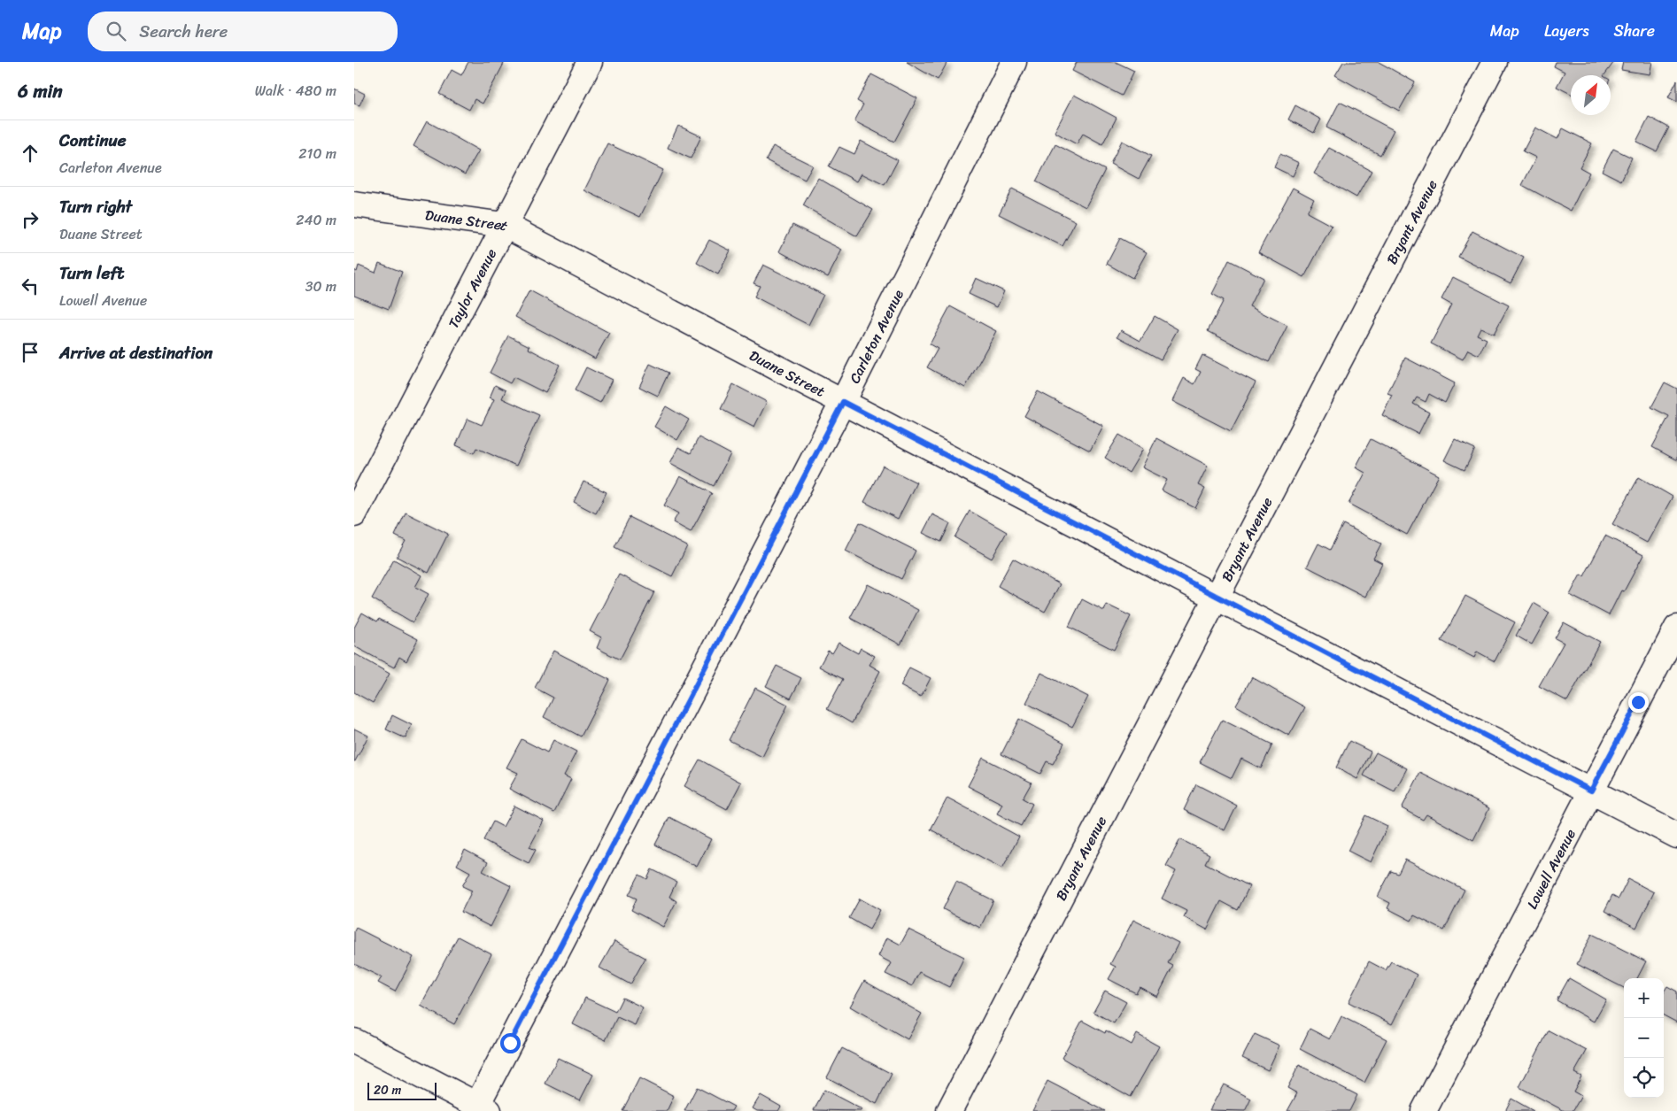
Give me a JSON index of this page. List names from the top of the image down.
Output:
{
  "streets": {
    "street": [
      "Duane Street",
      "Bryant Avenue",
      "Taylor Avenue",
      "Carleton Avenue",
      "Lowell Avenue"
    ]
  },
  "crossings": [
    ["Duane Street", "Bryant Avenue"],
    ["Duane Street", "Taylor Avenue"],
    ["Duane Street", "Carleton Avenue"],
    ["Duane Street", "Lowell Avenue"]
  ],
  "scale_bar": "20 m",
  "north": "top right",
  "page": {
    "header": "Map",
    "search": "Search here",
    "nav": ["Map", "Layers", "Share"],
    "heading": ["6 min", "Walk · 480 m"],
    "list": [
      ["Continue", "Carleton Avenue", "210 m"],
      ["Turn right", "Duane Street", "240 m"],
      ["Turn left", "Lowell Avenue", "30 m"],
      "Arrive at destination"
    ],
    "map_buttons": ["+", "−"],
    "scale": "20 m"
  }
}
